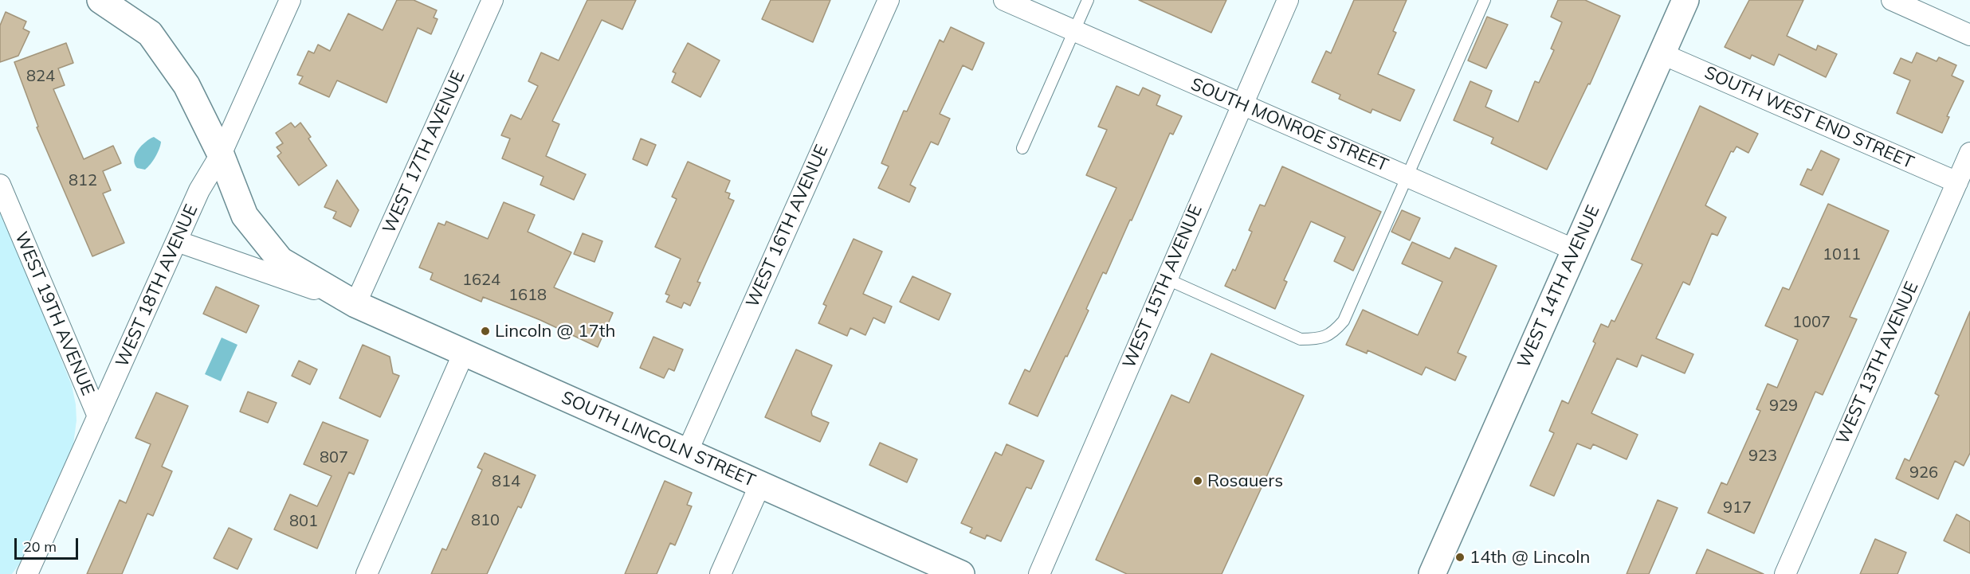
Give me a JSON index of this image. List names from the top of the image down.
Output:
{
  "streets": {
    "street": [
      "SOUTH WEST END STREET",
      "SOUTH MONROE STREET",
      "WEST 17TH AVENUE",
      "WEST 16TH AVENUE",
      "WEST 18TH AVENUE",
      "WEST 15TH AVENUE",
      "WEST 14TH AVENUE",
      "WEST 19TH AVENUE",
      "WEST 13TH AVENUE",
      "SOUTH LINCOLN STREET"
    ]
  },
  "crossings": [
    ["SOUTH WEST END STREET", "WEST 14TH AVENUE"],
    ["SOUTH WEST END STREET", "WEST 13TH AVENUE"],
    ["SOUTH MONROE STREET", "WEST 15TH AVENUE"],
    ["SOUTH MONROE STREET", "WEST 14TH AVENUE"],
    ["WEST 17TH AVENUE", "SOUTH LINCOLN STREET"],
    ["WEST 16TH AVENUE", "SOUTH LINCOLN STREET"],
    ["WEST 18TH AVENUE", "WEST 19TH AVENUE"],
    ["WEST 18TH AVENUE", "SOUTH LINCOLN STREET"]
  ],
  "places": ["Lincoln @ 17th", "Rosauers", "14th @ Lincoln"],
  "house_numbers": [
    "824",
    "812",
    "1011",
    "1624",
    "1618",
    "1007",
    "929",
    "923",
    "807",
    "926",
    "814",
    "917",
    "810",
    "801"
  ],
  "scale_bar": "20 m"
}
